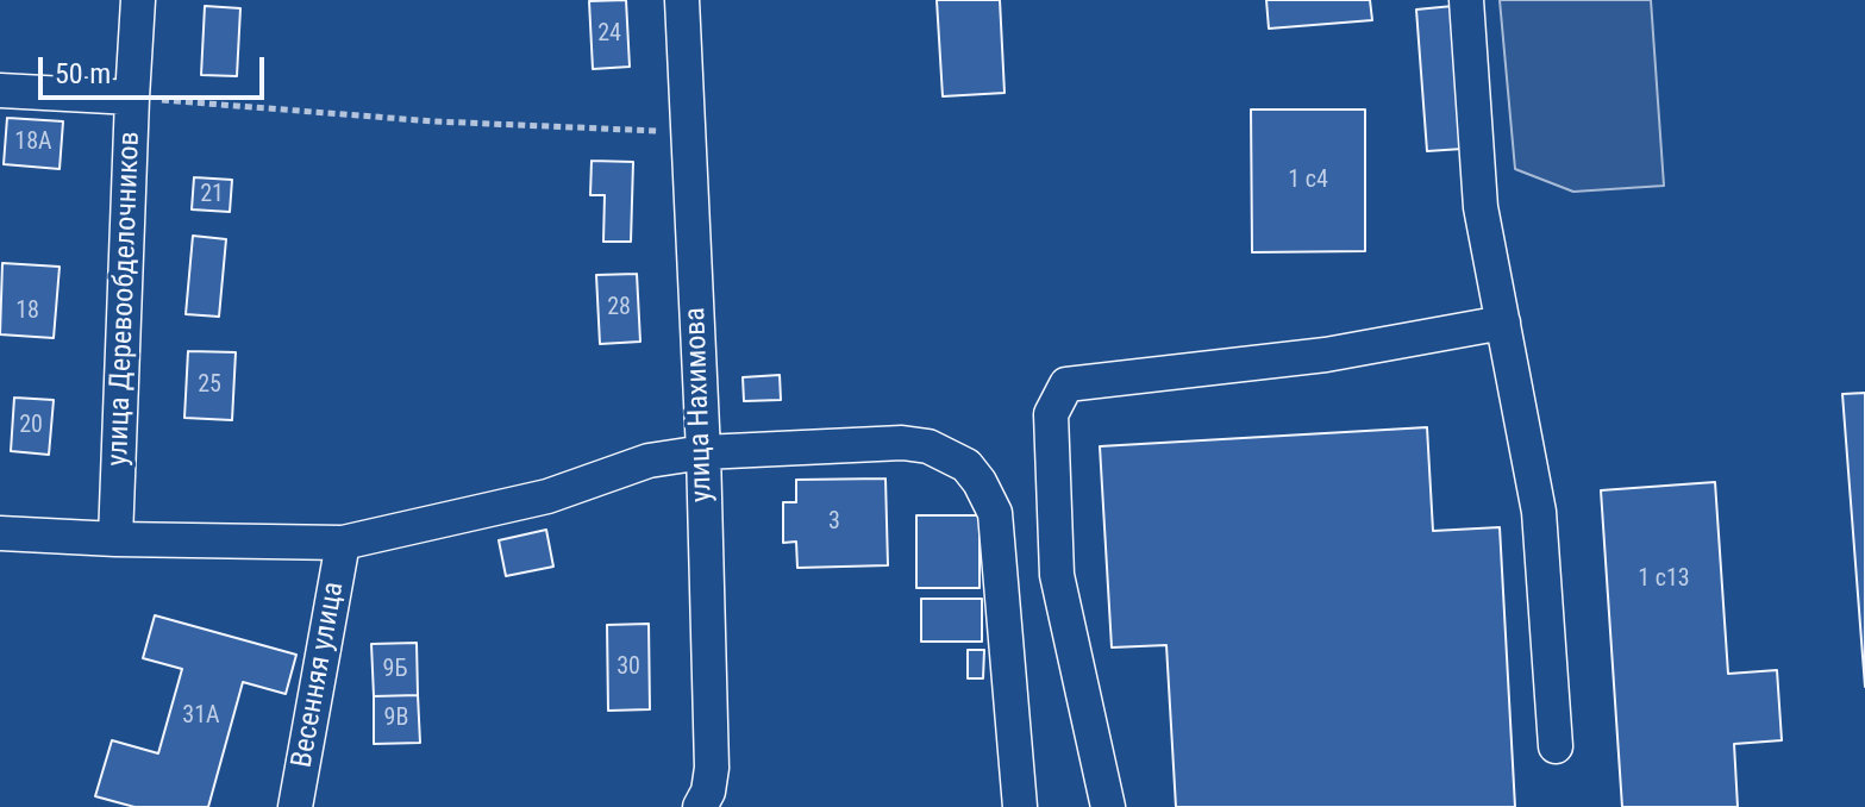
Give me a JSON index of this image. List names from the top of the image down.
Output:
{
  "streets": {
    "street": ["улица Деревообделочников", "улица Нахимова", "Весенняя улица"]
  },
  "house_numbers": [
    "24",
    "18А",
    "1 с4",
    "21",
    "28",
    "18",
    "25",
    "20",
    "3",
    "1 с13",
    "30",
    "9Б",
    "31А",
    "9В"
  ],
  "scale_bar": "50 m"
}
